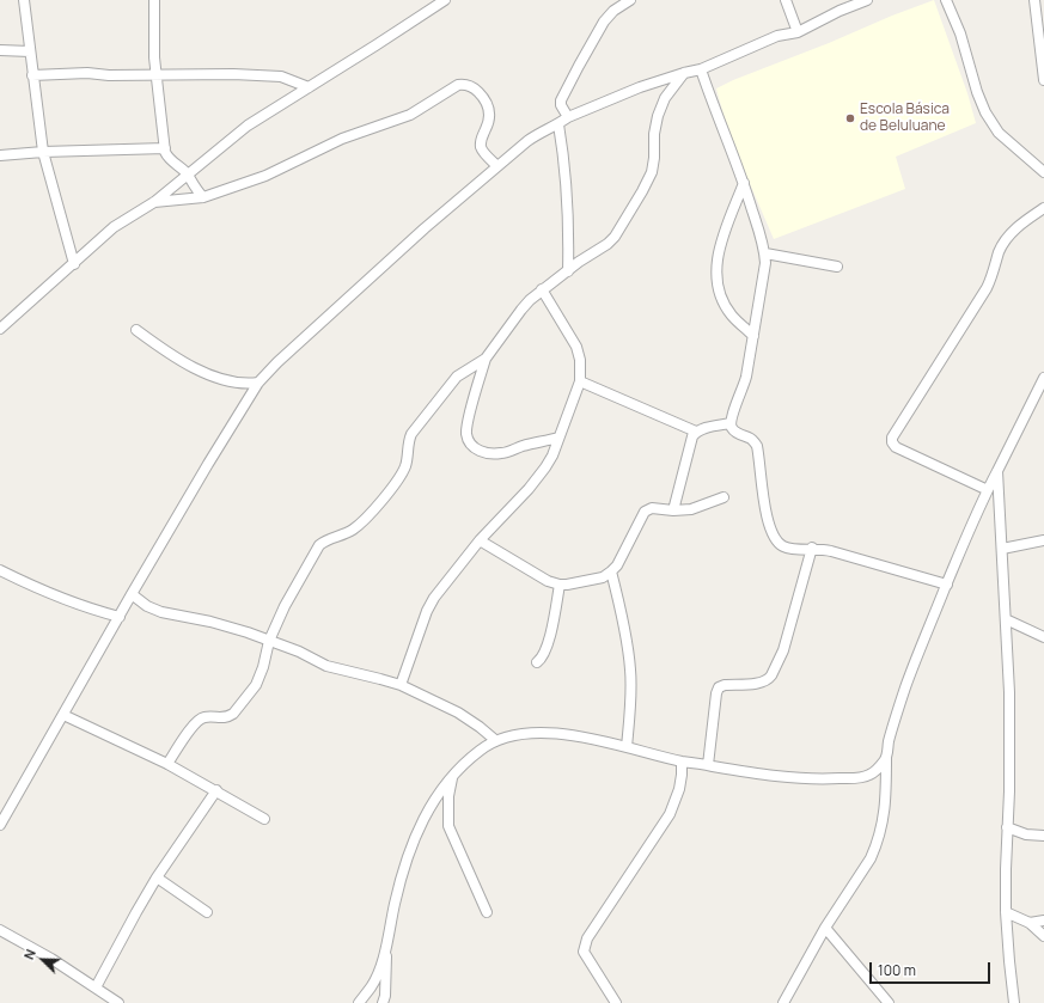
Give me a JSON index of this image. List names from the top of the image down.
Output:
{
  "places": ["Escola Básica de Beluluane"],
  "scale_bar": "100 m",
  "north": "top left"
}
